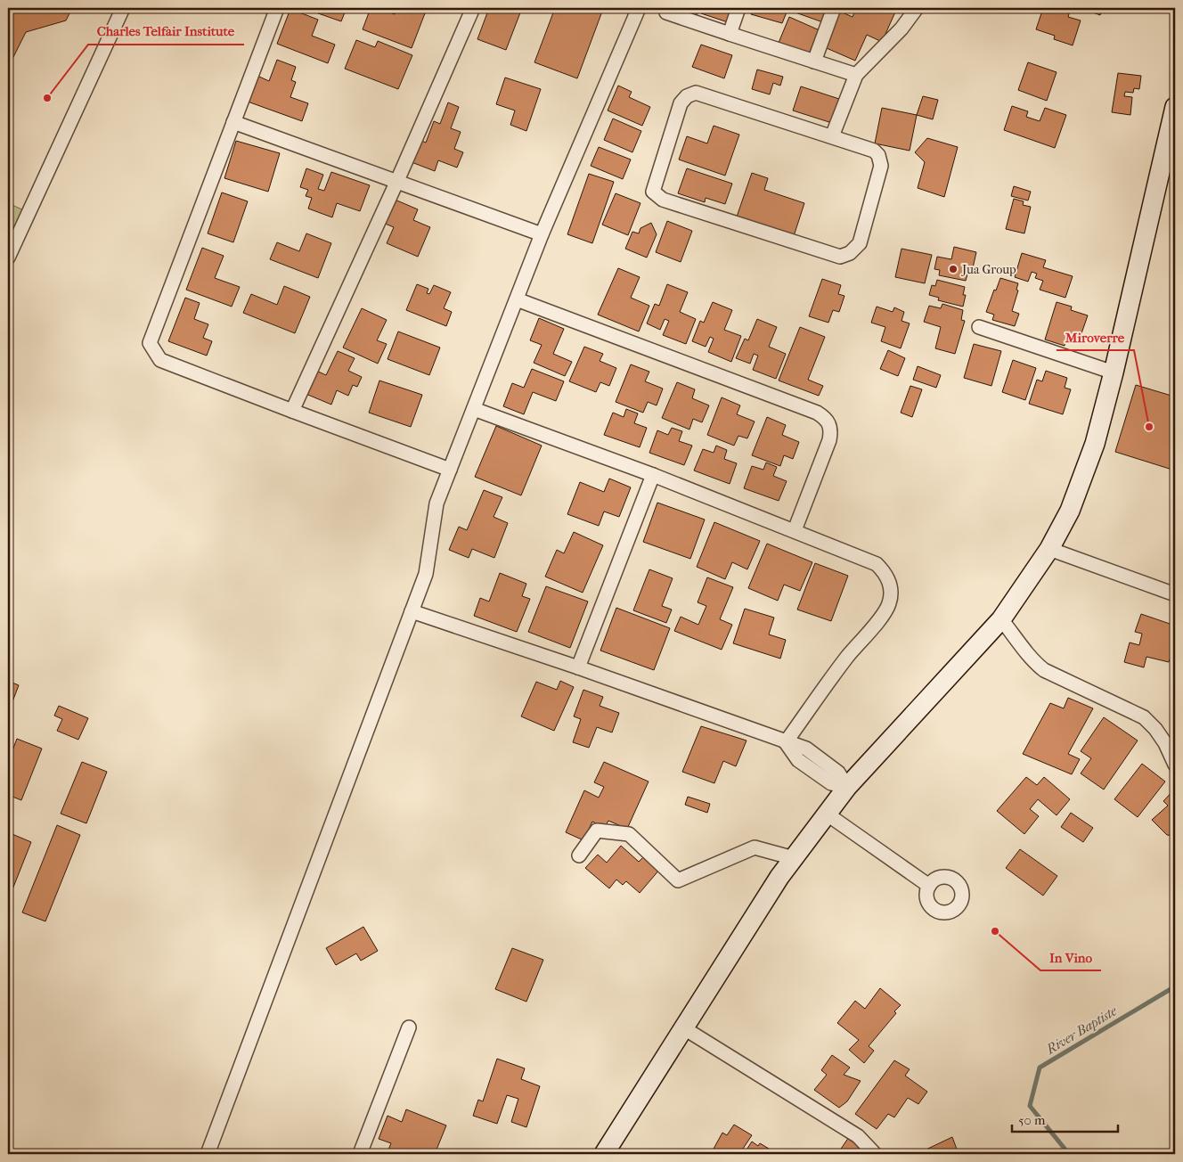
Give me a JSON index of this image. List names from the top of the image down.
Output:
{
  "water": ["River Baptiste"],
  "places": [
    "Charles Telfair Institute",
    "Jua Group",
    "Miroverre",
    "In Vino"
  ],
  "scale_bar": "50 m"
}
